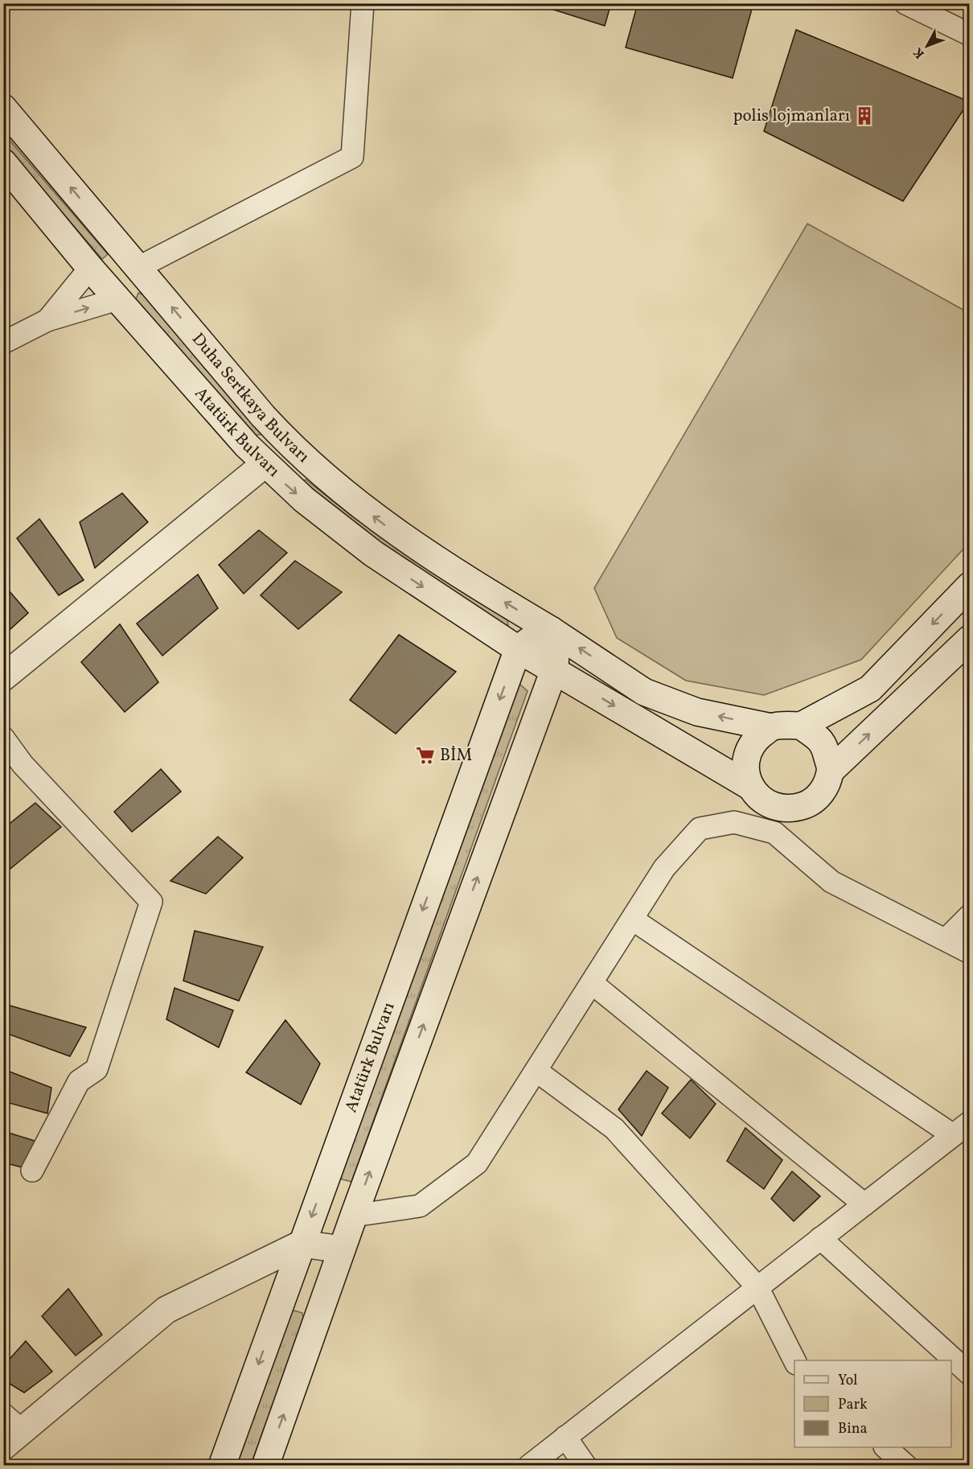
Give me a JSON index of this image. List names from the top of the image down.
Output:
{
  "streets": {
    "main road": ["Duha Sertkaya Bulvarı", "Atatürk Bulvarı"]
  },
  "crossings": [
    ["Duha Sertkaya Bulvarı", "Atatürk Bulvarı"]
  ],
  "one_way": ["Duha Sertkaya Bulvarı"],
  "places": {
    "building": ["polis lojmanları"],
    "supermarket": ["BİM"]
  },
  "legend": ["Yol", "Park", "Bina"],
  "north": "bottom left"
}
